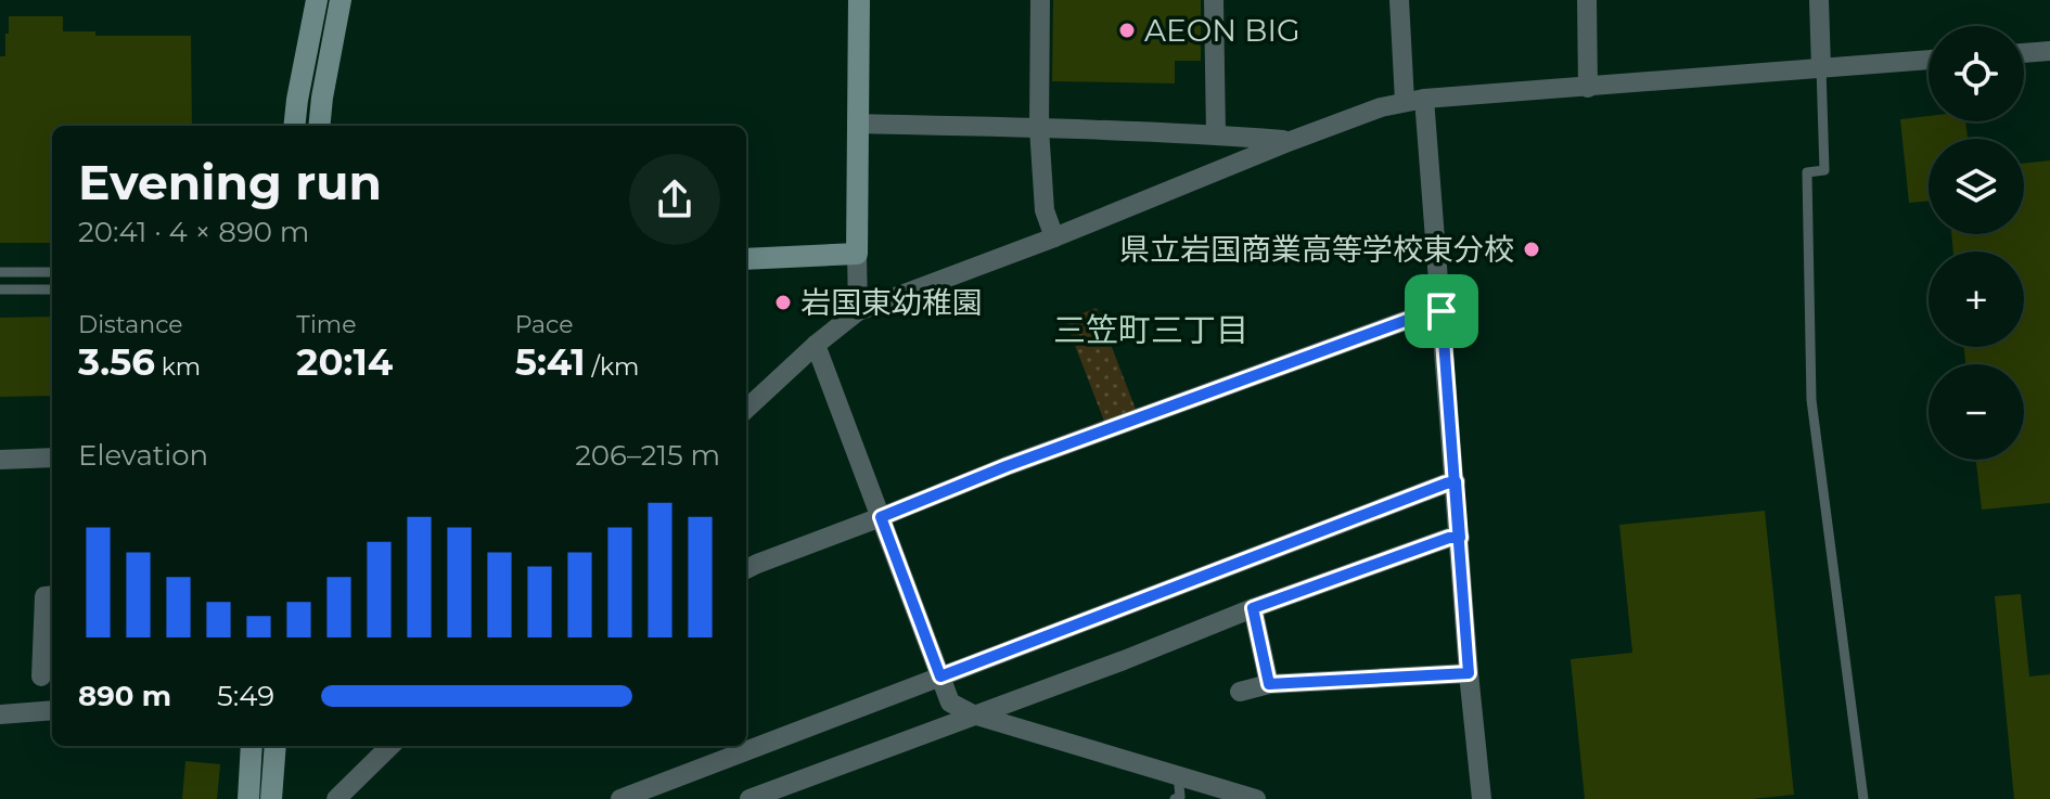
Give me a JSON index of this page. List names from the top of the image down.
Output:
{
  "districts": ["三笠町三丁目"],
  "places": ["AEON BIG", "県立岩国商業高等学校東分校", "岩国東幼稚園"],
  "page": {
    "map_buttons": ["+", "−"],
    "heading": ["Evening run", "20:41 · 4 × 890 m"],
    "stats": [
      ["Distance", "3.56 km"],
      ["Time", "20:14"],
      ["Pace", "5:41 /km"]
    ],
    "chart": ["Elevation", "206–215 m"],
    "list": [
      {
        "name": "890 m",
        "note": "5:49"
      }
    ]
  }
}
